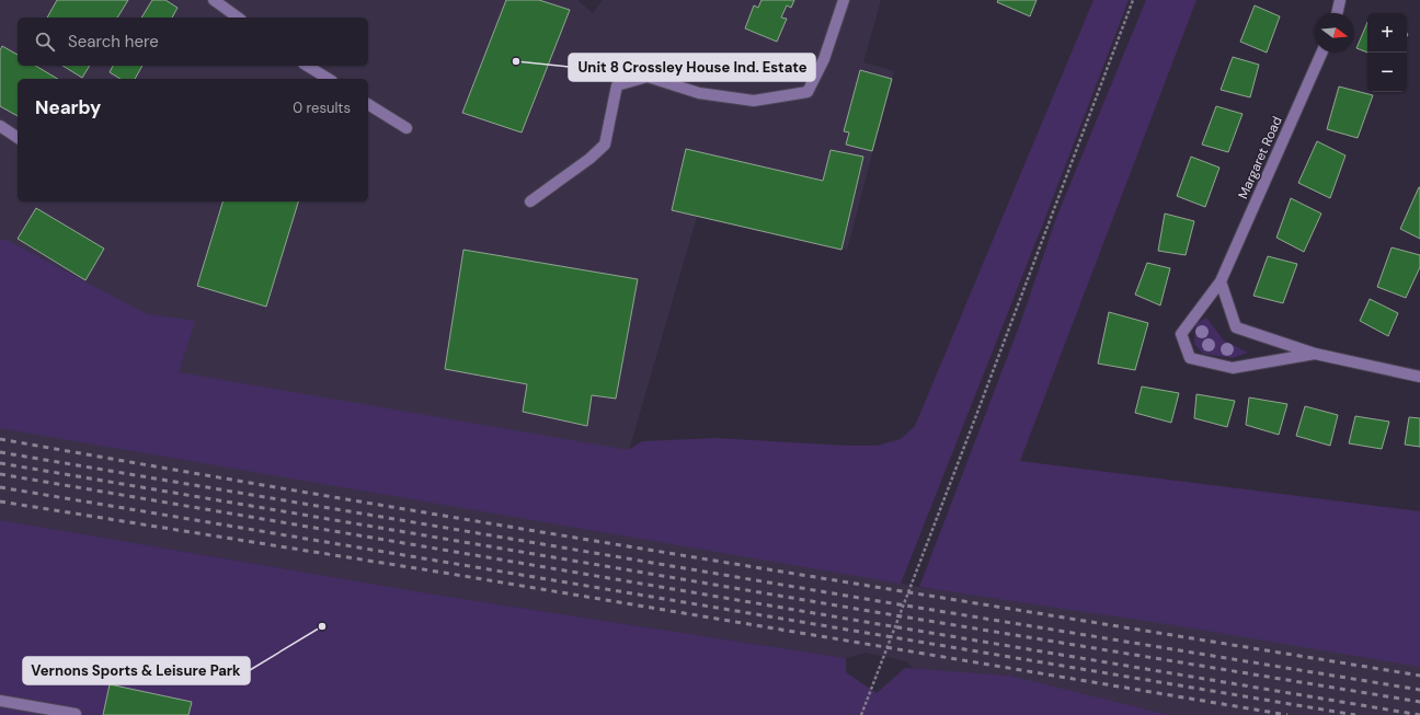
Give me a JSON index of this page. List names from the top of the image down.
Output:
{
  "streets": {
    "street": ["Margaret Road"]
  },
  "places": ["Unit 8 Crossley House Ind. Estate", "Vernons Sports & Leisure Park"],
  "north": "right",
  "page": {
    "map_buttons": ["+", "−"],
    "search": "Search here",
    "heading": ["Nearby", "0 results"]
  }
}
